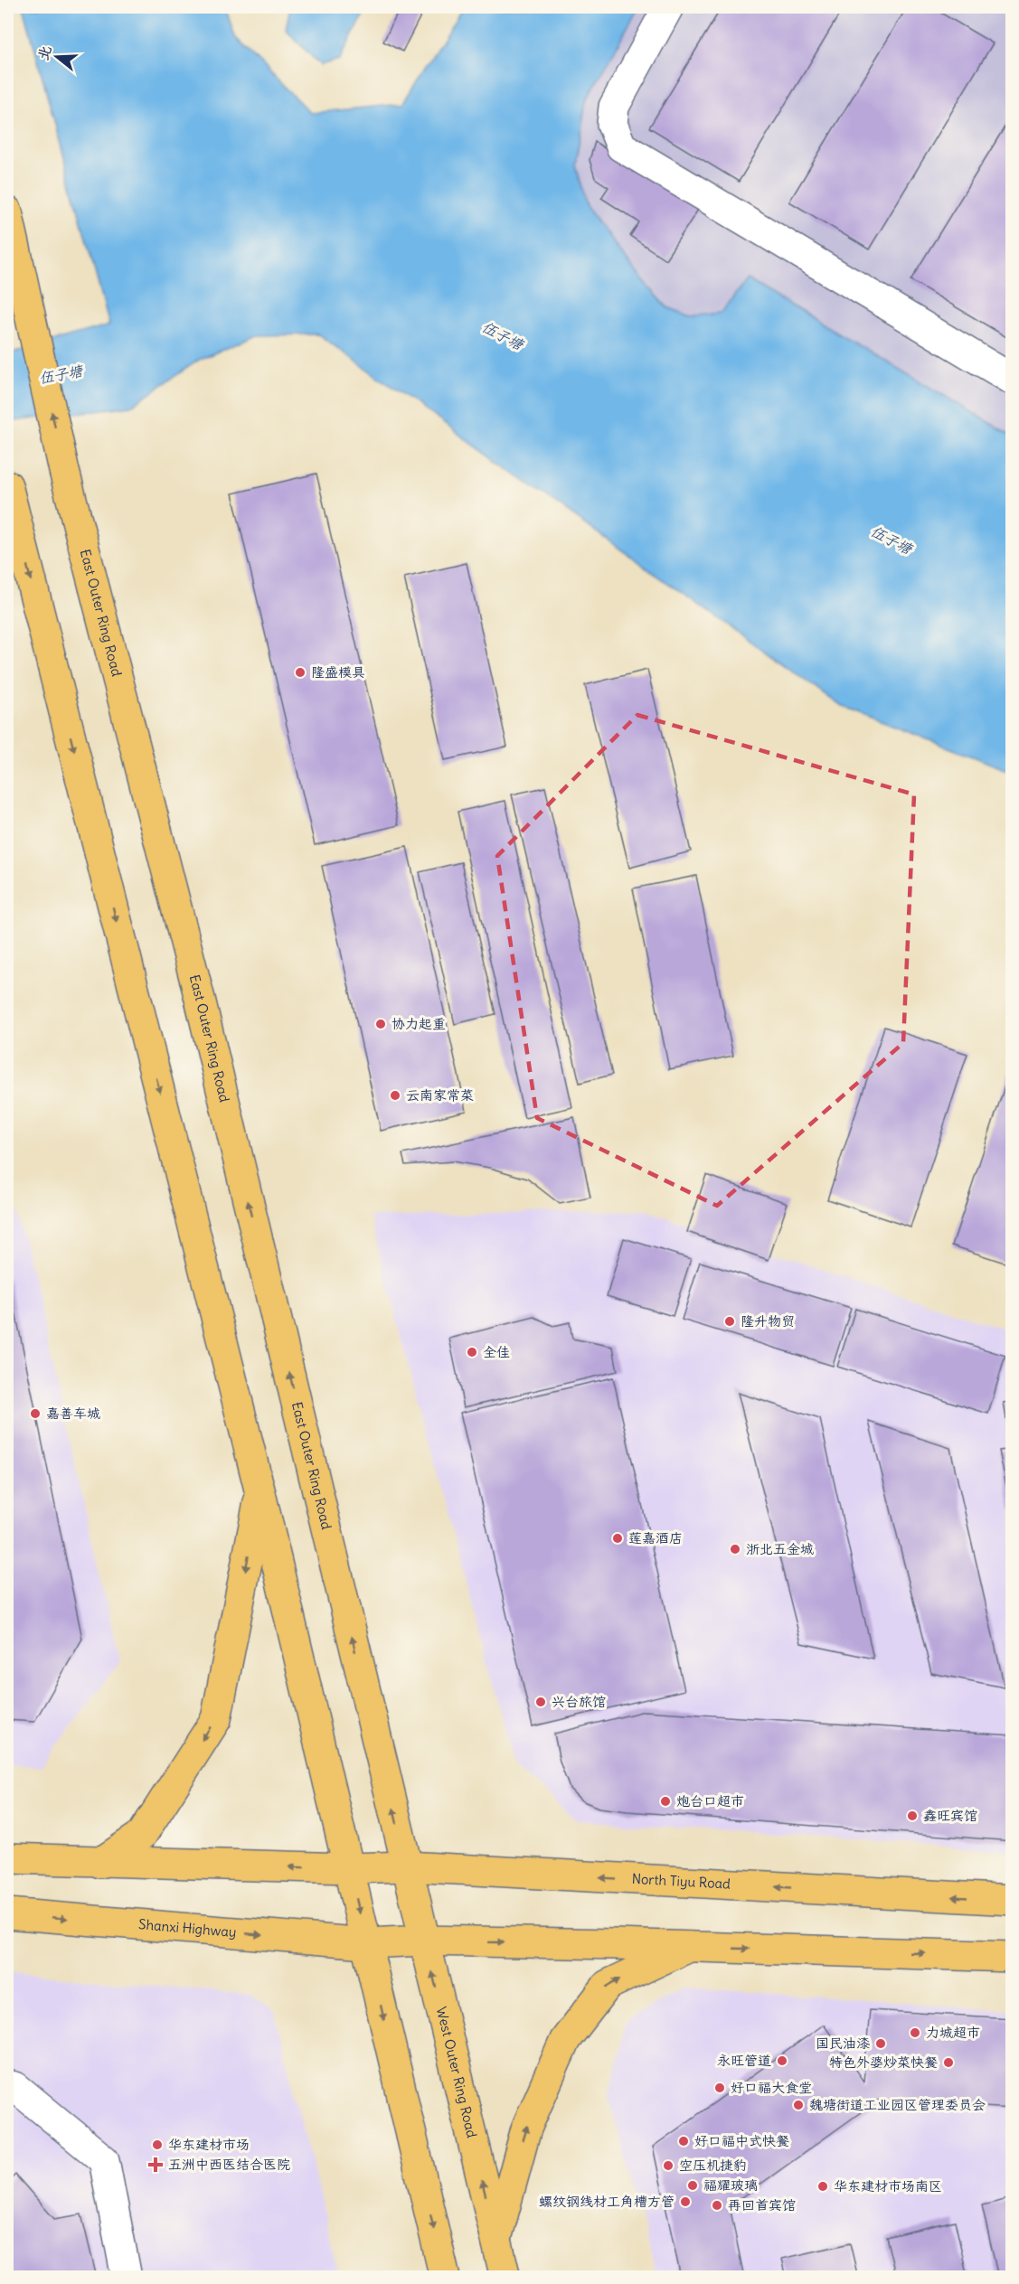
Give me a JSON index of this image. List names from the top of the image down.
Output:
{
  "streets": {
    "main road": [
      "East Outer Ring Road",
      "North Tiyu Road",
      "Shanxi Highway",
      "West Outer Ring Road"
    ]
  },
  "crossings": [
    ["East Outer Ring Road", "North Tiyu Road"],
    ["East Outer Ring Road", "West Outer Ring Road"],
    ["North Tiyu Road", "West Outer Ring Road"]
  ],
  "water": ["伍子塘"],
  "places": {
    "other": [
      "隆盛模具",
      "协力起重",
      "云南家常菜",
      "隆升物贸",
      "全佳",
      "嘉善车城",
      "莲嘉酒店",
      "浙北五金城",
      "兴台旅馆",
      "炮台口超市",
      "鑫旺宾馆",
      "力城超市",
      "国民油漆",
      "永旺管道",
      "特色外婆炒菜快餐",
      "好口福大食堂",
      "魏塘街道工业园区管理委员会",
      "好口福中式快餐",
      "华东建材市场",
      "空压机捷豹",
      "福耀玻璃",
      "华东建材市场南区",
      "螺纹钢线材工角槽方管",
      "再回首宾馆"
    ],
    "health": ["五洲中西医结合医院"]
  },
  "north": "left"
}
